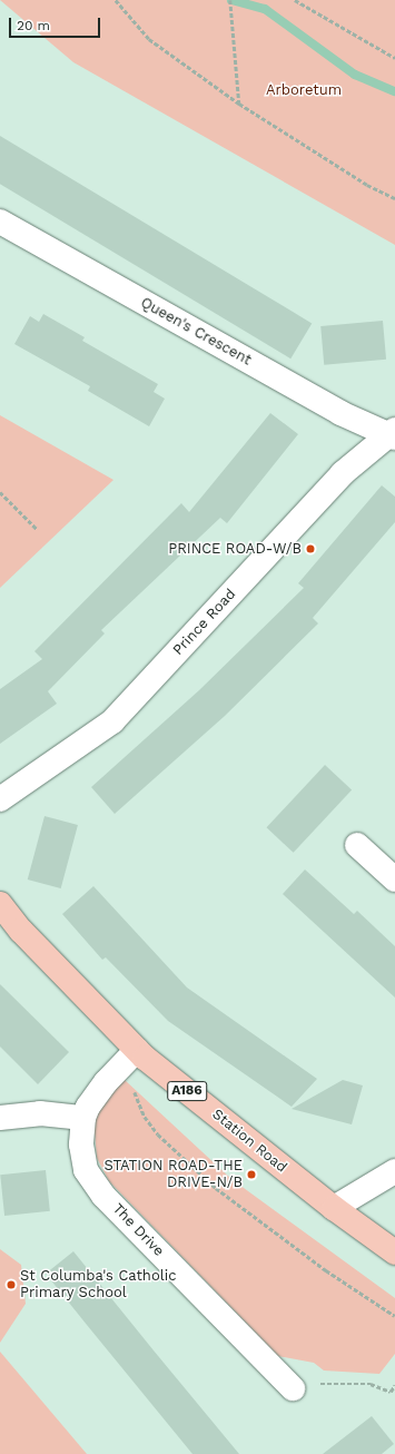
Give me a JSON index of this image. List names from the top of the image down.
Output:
{
  "streets": {
    "main road": ["A186", "Station Road"],
    "street": ["Queen's Crescent", "Prince Road", "The Drive"]
  },
  "crossings": [
    ["Queen's Crescent", "Prince Road"],
    ["Station Road", "The Drive"]
  ],
  "parks": ["Arboretum"],
  "places": ["PRINCE ROAD-W/B", "STATION ROAD-THE DRIVE-N/B", "St Columba's Catholic Primary School"],
  "scale_bar": "20 m"
}
